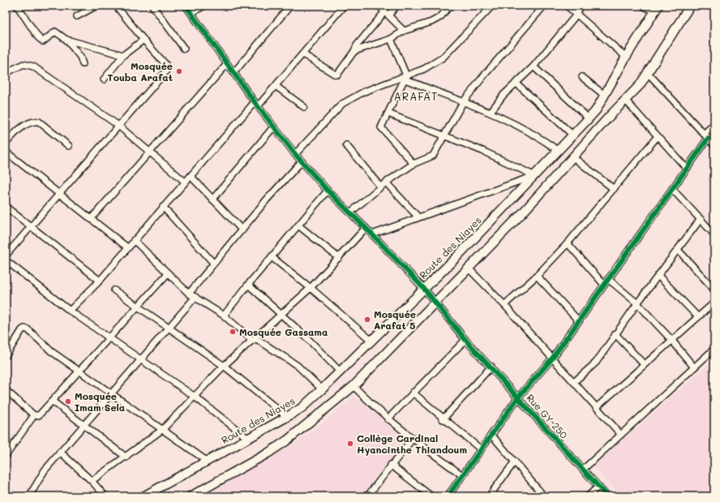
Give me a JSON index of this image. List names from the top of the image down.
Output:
{
  "streets": {
    "main road": ["Route des Niayes"],
    "street": ["Rue GY-250"]
  },
  "crossings": [
    ["Route des Niayes", "Rue GY-250"]
  ],
  "districts": ["ARAFAT"],
  "places": [
    "Mosquée Touba Arafat",
    "Mosquée Arafat 5",
    "Mosquée Gassama",
    "Mosquée Imam Sela",
    "Collège Cardinal Hyancinthe Thiandoum"
  ]
}
